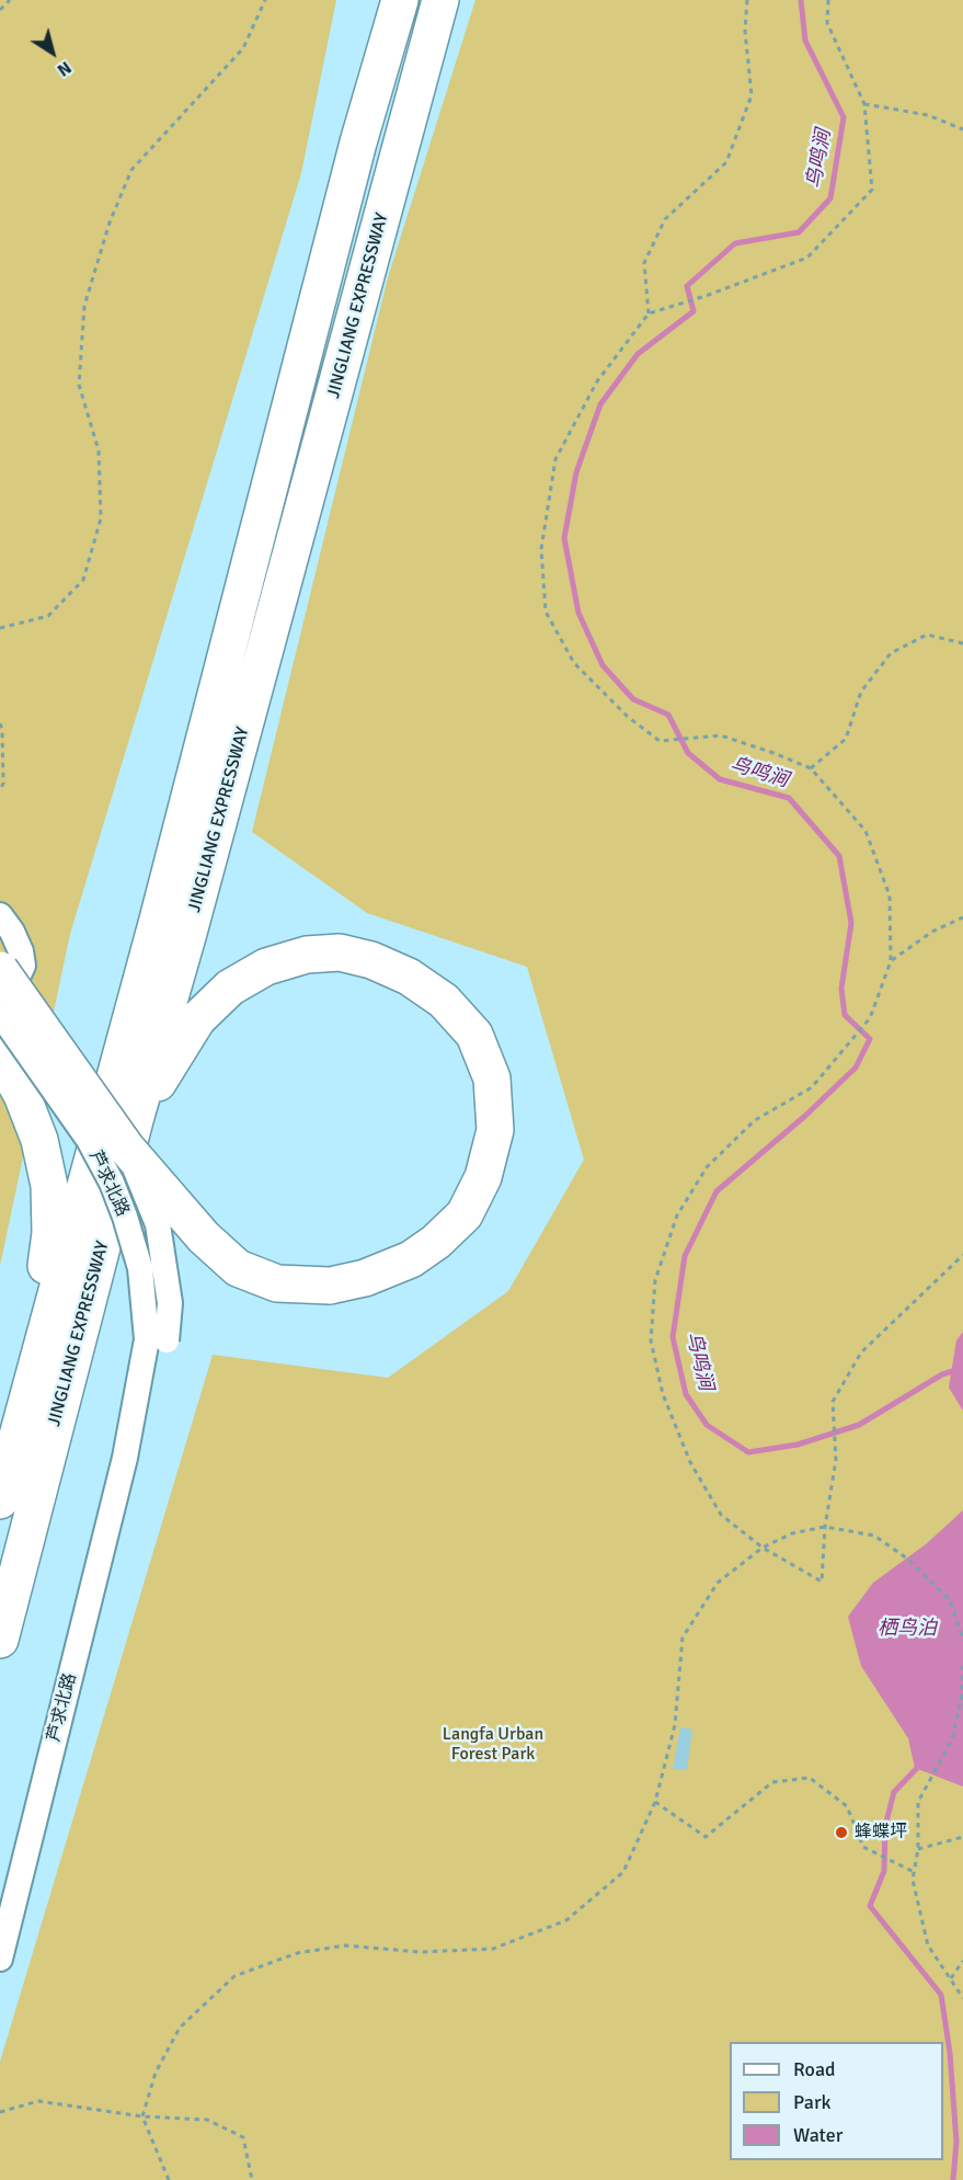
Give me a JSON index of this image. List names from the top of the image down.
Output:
{
  "streets": {
    "highway": ["JINGLIANG EXPRESSWAY"],
    "street": ["芦求北路"]
  },
  "crossings": [
    ["JINGLIANG EXPRESSWAY", "芦求北路"]
  ],
  "water": ["鸟鸣涧", "栖鸟泊"],
  "parks": ["Langfa Urban Forest Park"],
  "places": ["蜂蝶坪"],
  "legend": ["Road", "Park", "Water"],
  "north": "bottom right"
}
